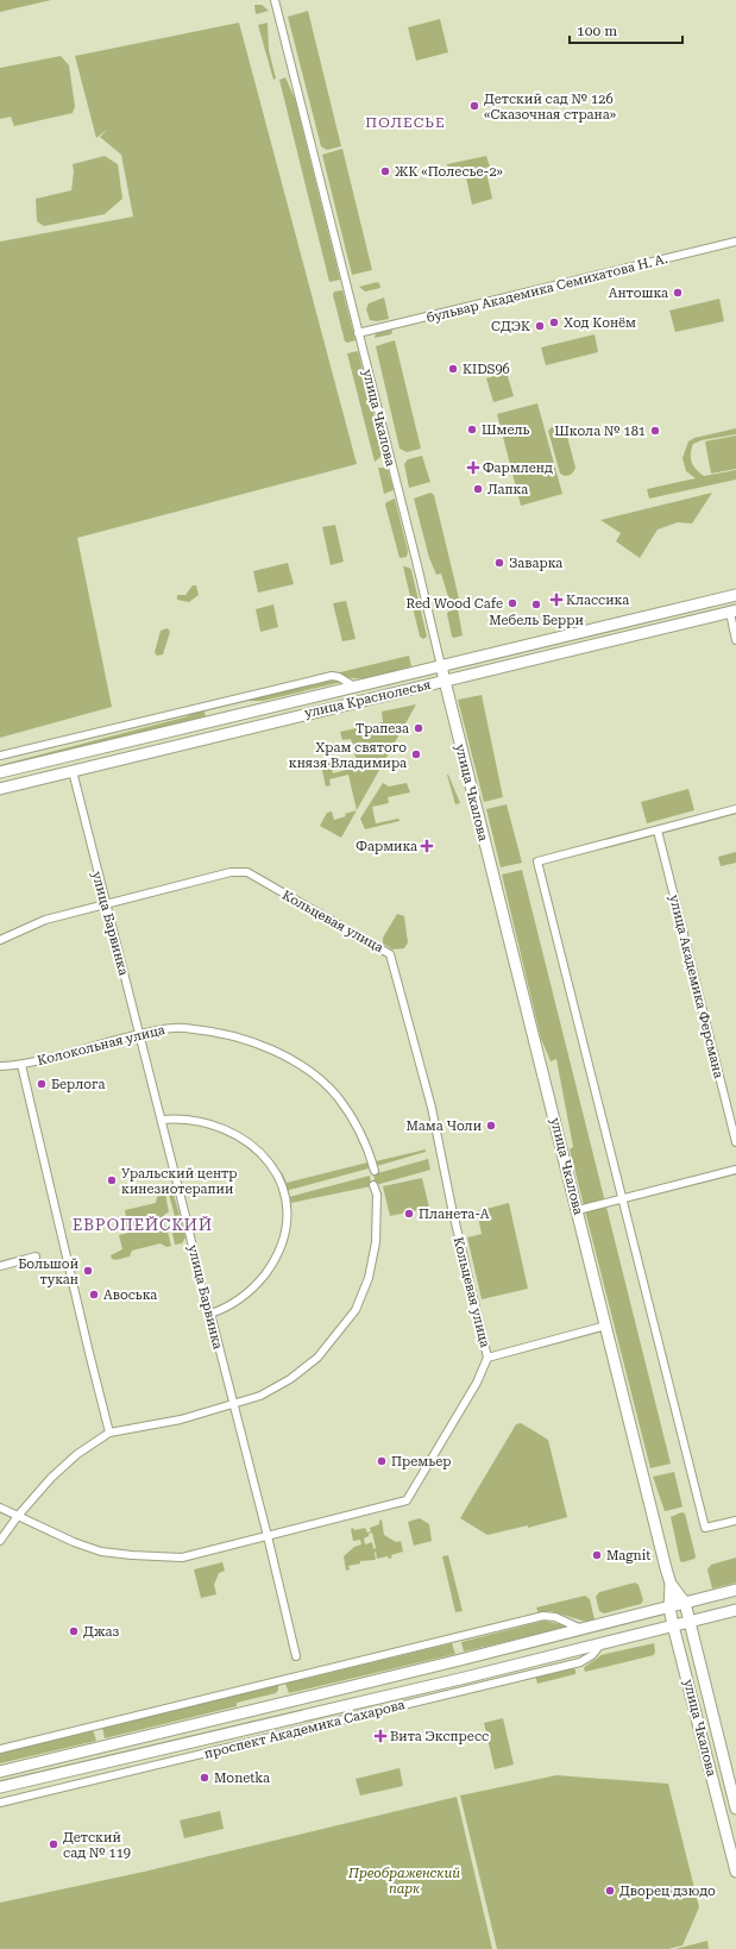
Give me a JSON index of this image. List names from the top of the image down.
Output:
{
  "streets": {
    "street": [
      "бульвар Академика Семихатова Н. А.",
      "улица Чкалова",
      "улица Краснолесья",
      "Кольцевая улица",
      "улица Барвинка",
      "улица Академика Ферсмана",
      "Колокольная улица",
      "проспект Академика Сахарова"
    ]
  },
  "crossings": [
    ["бульвар Академика Семихатова Н. А.", "улица Чкалова"],
    ["улица Чкалова", "улица Краснолесья"],
    ["улица Чкалова", "проспект Академика Сахарова"],
    ["улица Краснолесья", "улица Барвинка"],
    ["Кольцевая улица", "улица Барвинка"],
    ["улица Барвинка", "Колокольная улица"]
  ],
  "districts": ["ПОЛЕСЬЕ", "ЕВРОПЕЙСКИЙ"],
  "parks": ["Преображенский парк"],
  "places": {
    "other": [
      "Детский сад № 126 «Сказочная страна»",
      "ЖК «Полесье-2»",
      "Антошка",
      "Ход Конём",
      "СДЭК",
      "KIDS96",
      "Шмель",
      "Школа № 181",
      "Лапка",
      "Заварка",
      "Red Wood Cafe",
      "Мебель Берри",
      "Трапеза",
      "Храм святого князя Владимира",
      "Берлога",
      "Мама Чоли",
      "Уральский центр кинезиотерапии",
      "Планета-А",
      "Большой тукан",
      "Авоська",
      "Премьер",
      "Magnit",
      "Джаз",
      "Monetka",
      "Детский сад № 119",
      "Дворец дзюдо"
    ],
    "health": [
      "Фармленд",
      "Классика",
      "Фармика",
      "Вита Экспресс"
    ]
  },
  "scale_bar": "100 m"
}
